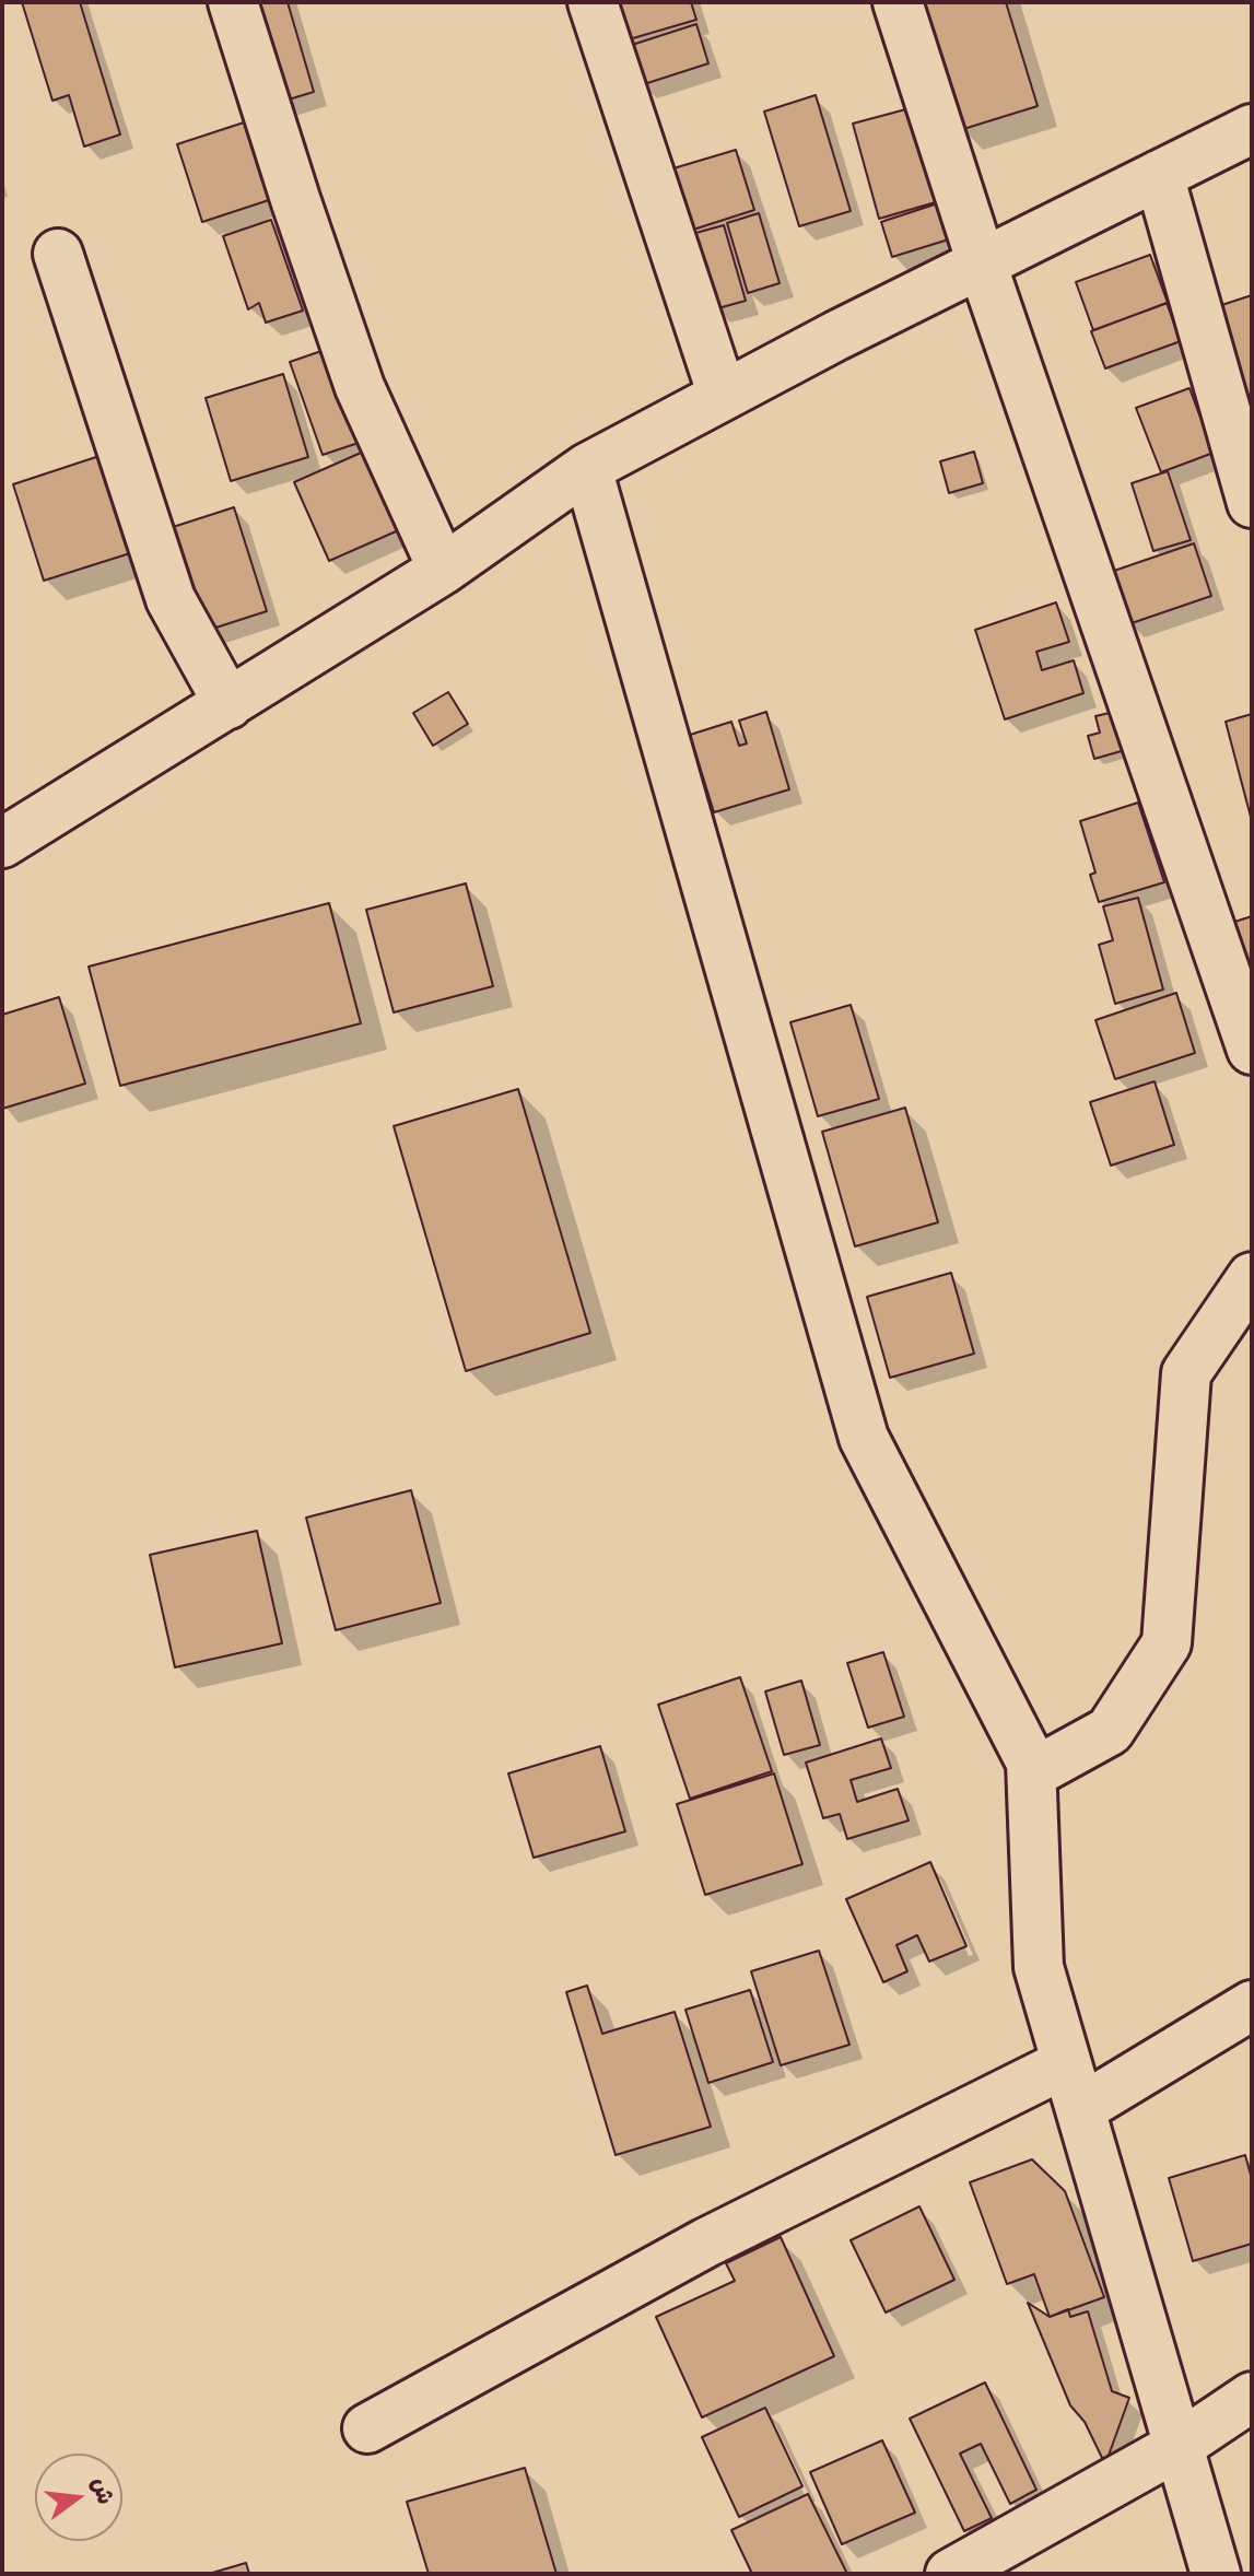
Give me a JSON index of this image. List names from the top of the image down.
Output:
{
  "north": "right"
}
